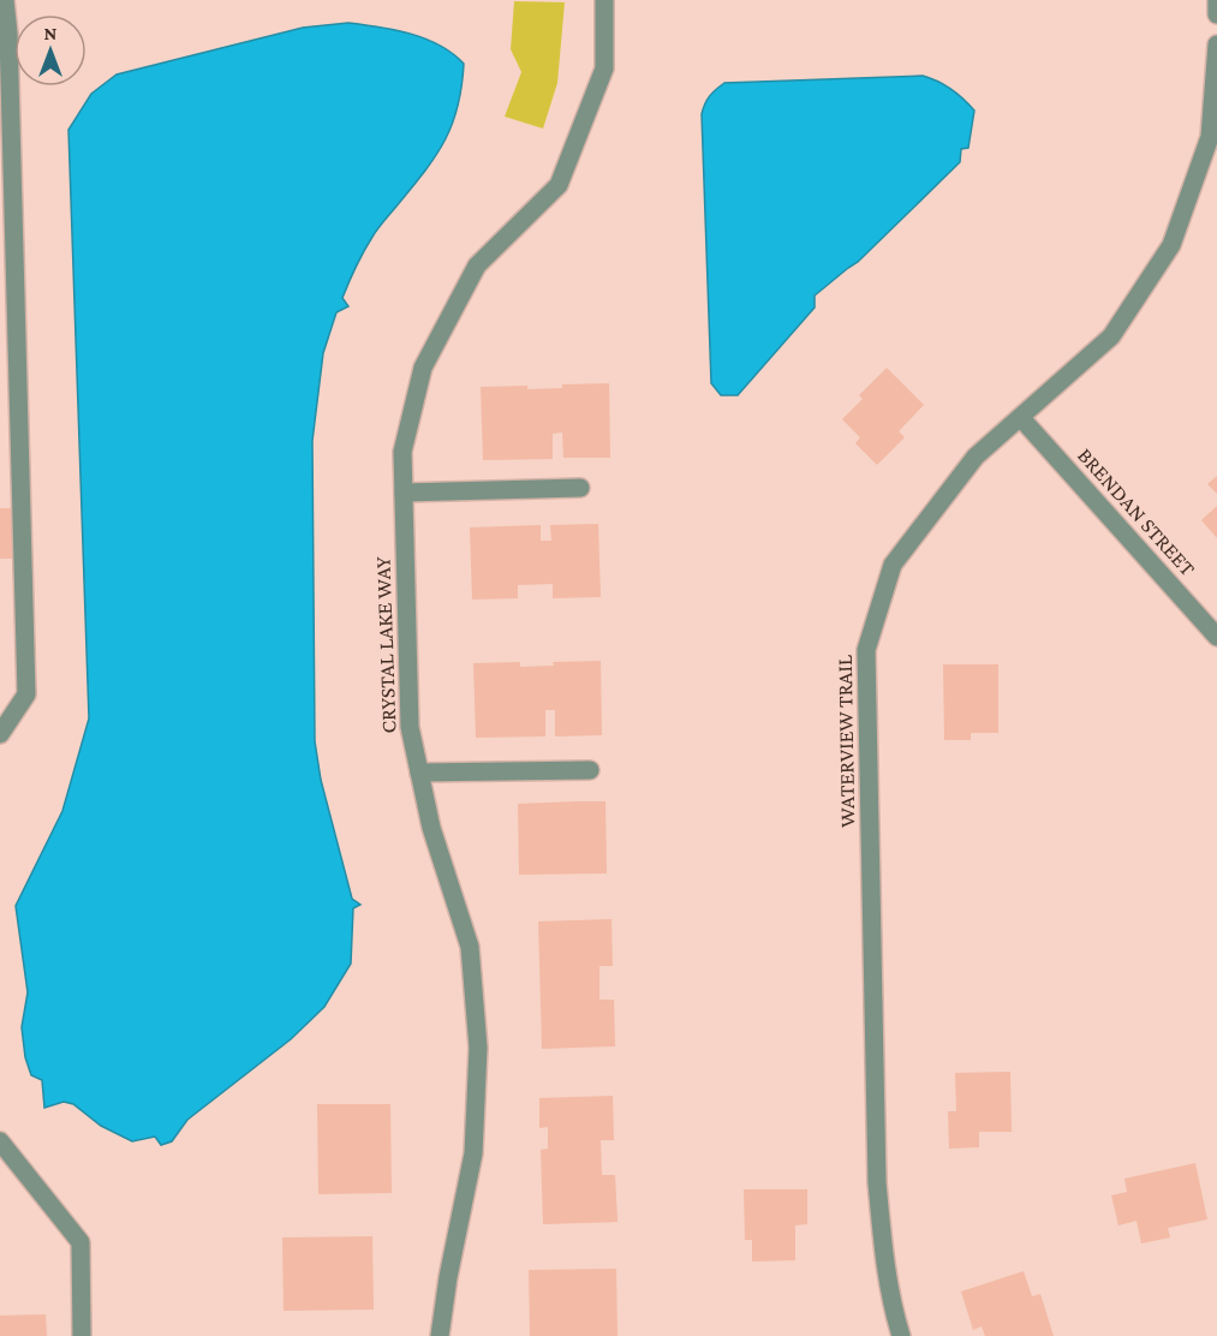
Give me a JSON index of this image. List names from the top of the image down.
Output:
{
  "streets": {
    "street": ["BRENDAN STREET", "CRYSTAL LAKE WAY", "WATERVIEW TRAIL"]
  },
  "crossings": [
    ["BRENDAN STREET", "WATERVIEW TRAIL"]
  ],
  "north": "top"
}
